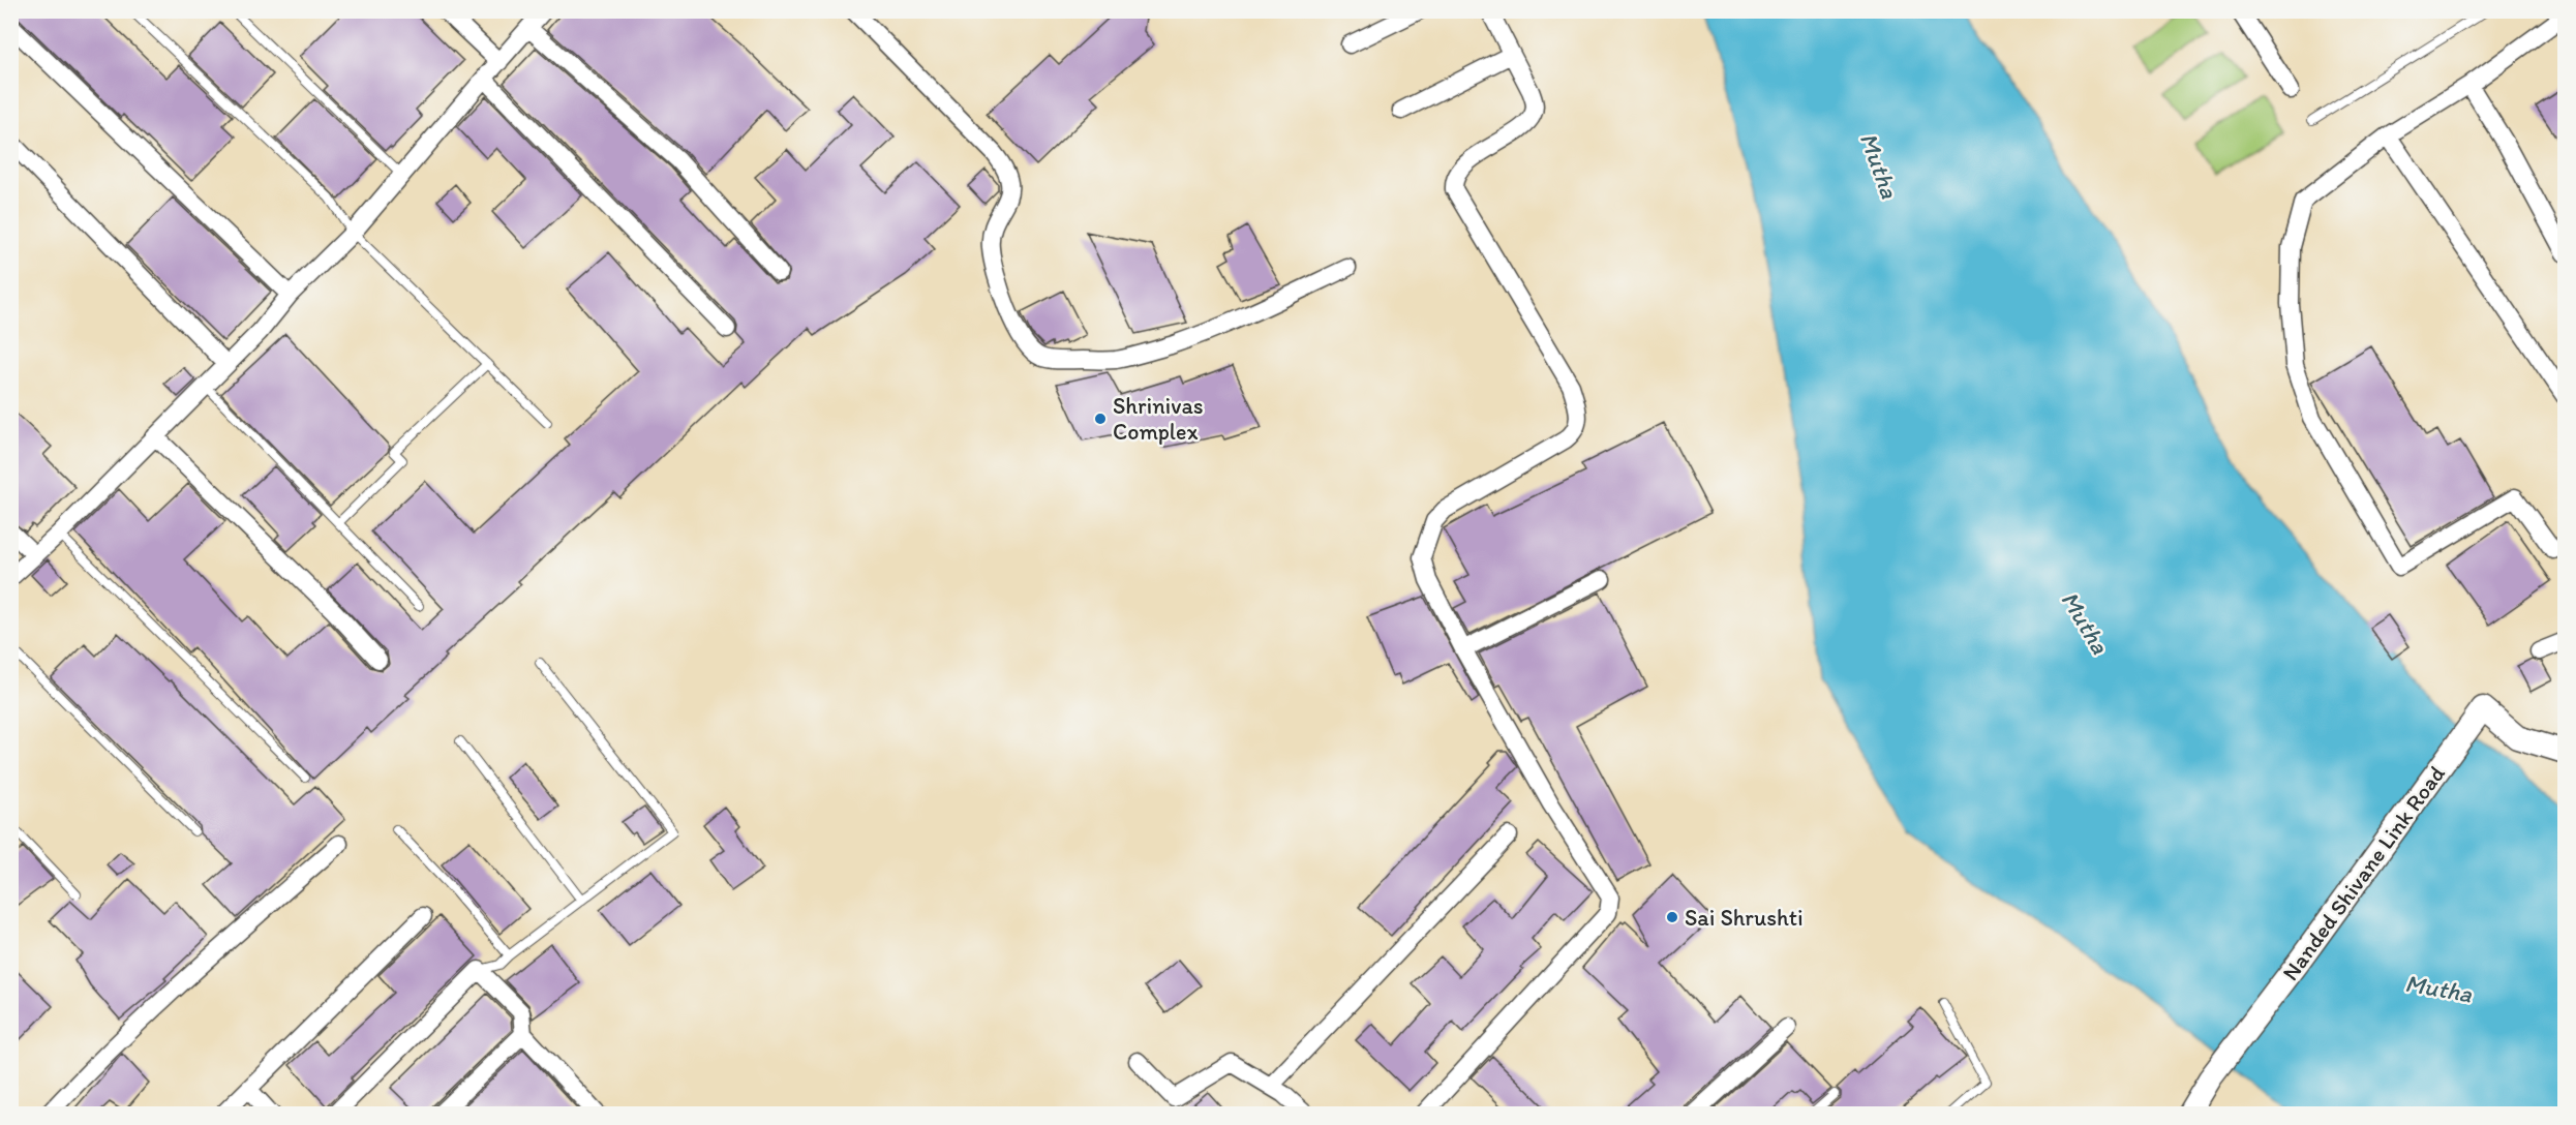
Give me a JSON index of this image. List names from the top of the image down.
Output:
{
  "streets": {
    "street": ["Nanded Shivane Link Road"]
  },
  "water": ["Mutha"],
  "places": ["Shrinivas Complex", "Sai Shrushti"]
}
